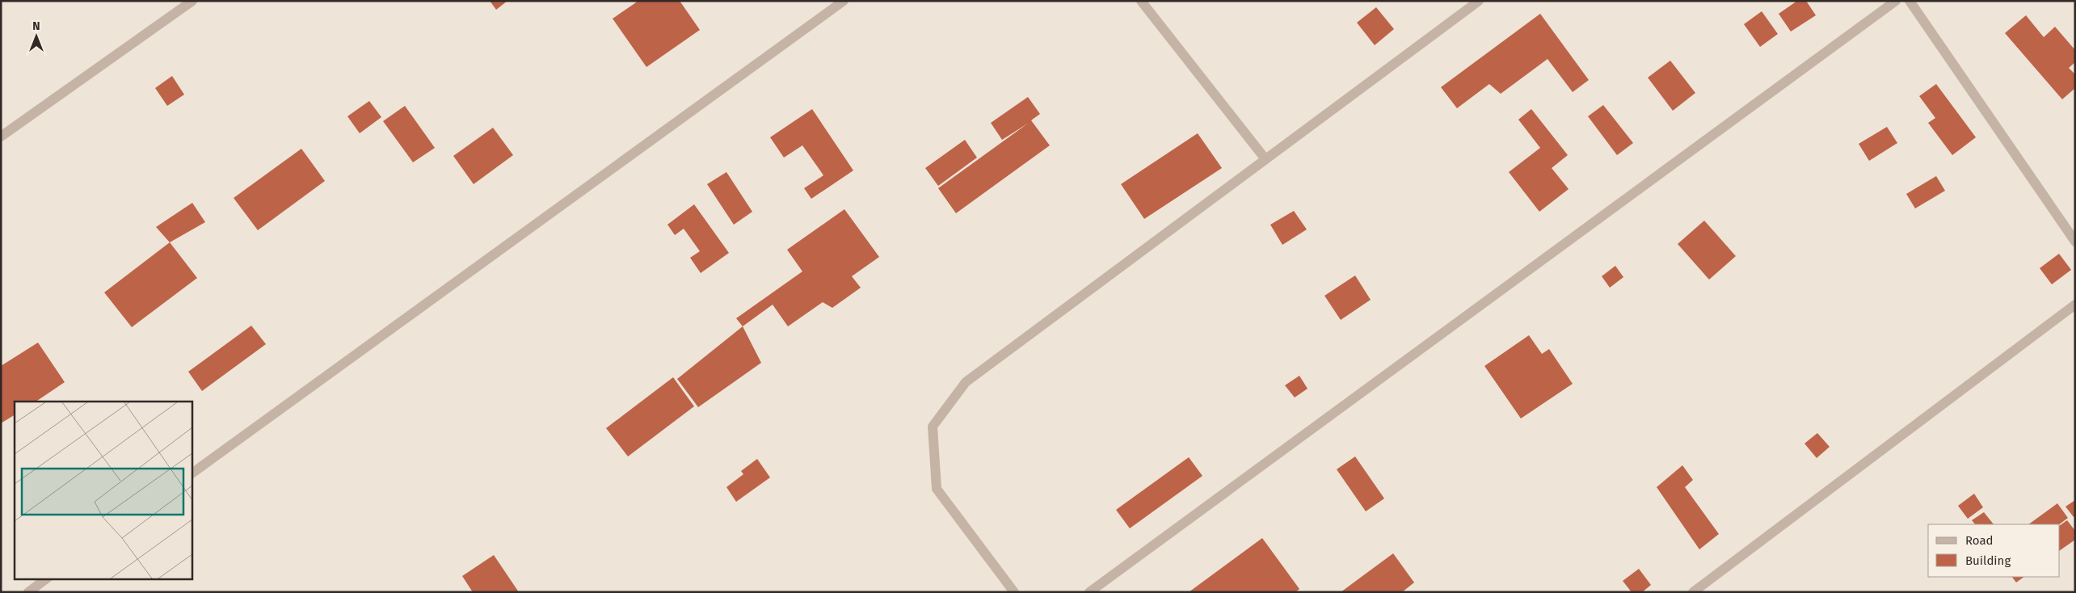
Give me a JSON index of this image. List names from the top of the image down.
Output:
{
  "legend": ["Road", "Building"],
  "north": "top"
}
